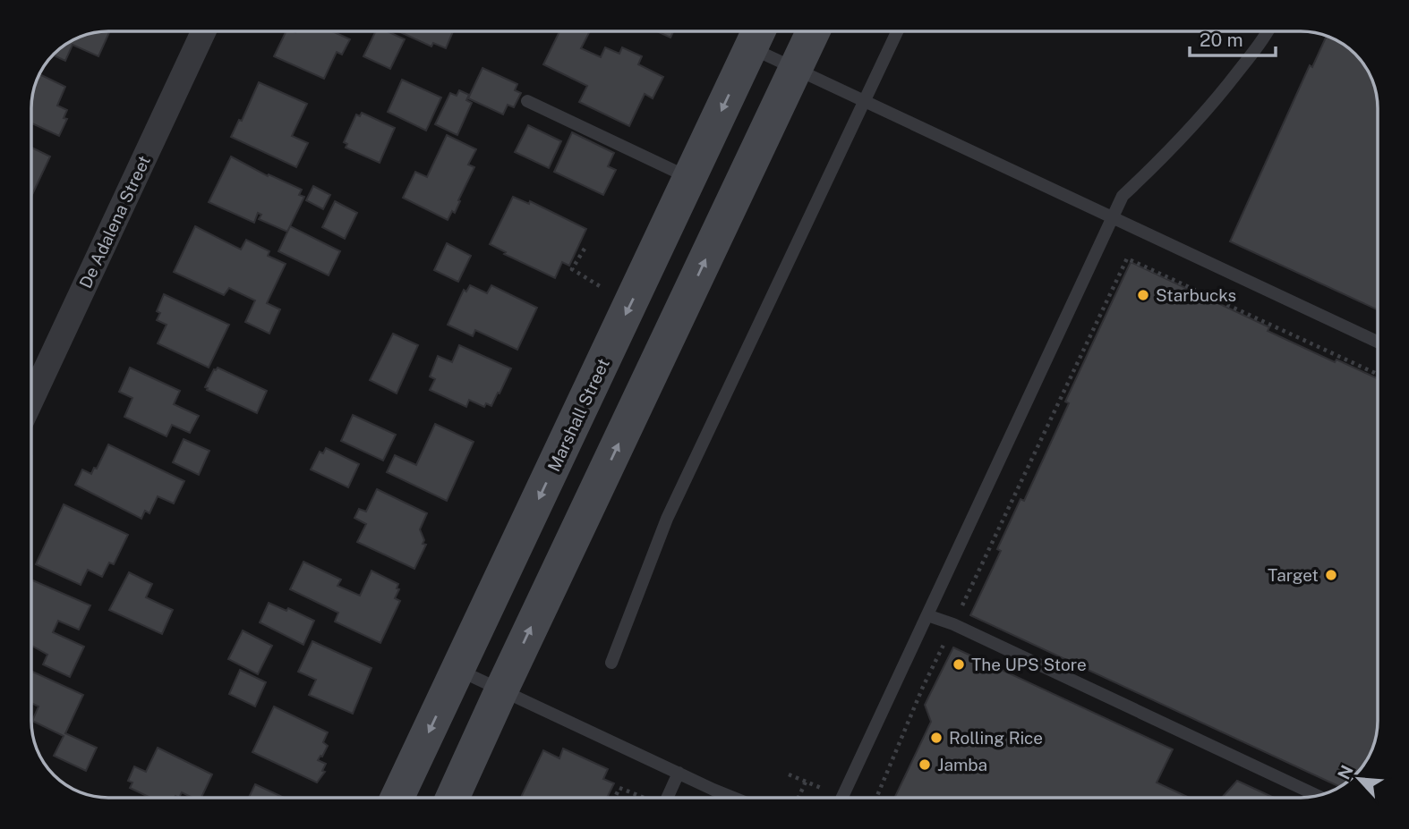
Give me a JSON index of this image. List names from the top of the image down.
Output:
{
  "streets": {
    "street": ["De Adalena Street", "Marshall Street"]
  },
  "places": [
    "Starbucks",
    "Target",
    "The UPS Store",
    "Rolling Rice",
    "Jamba"
  ],
  "scale_bar": "20 m",
  "north": "top left"
}
